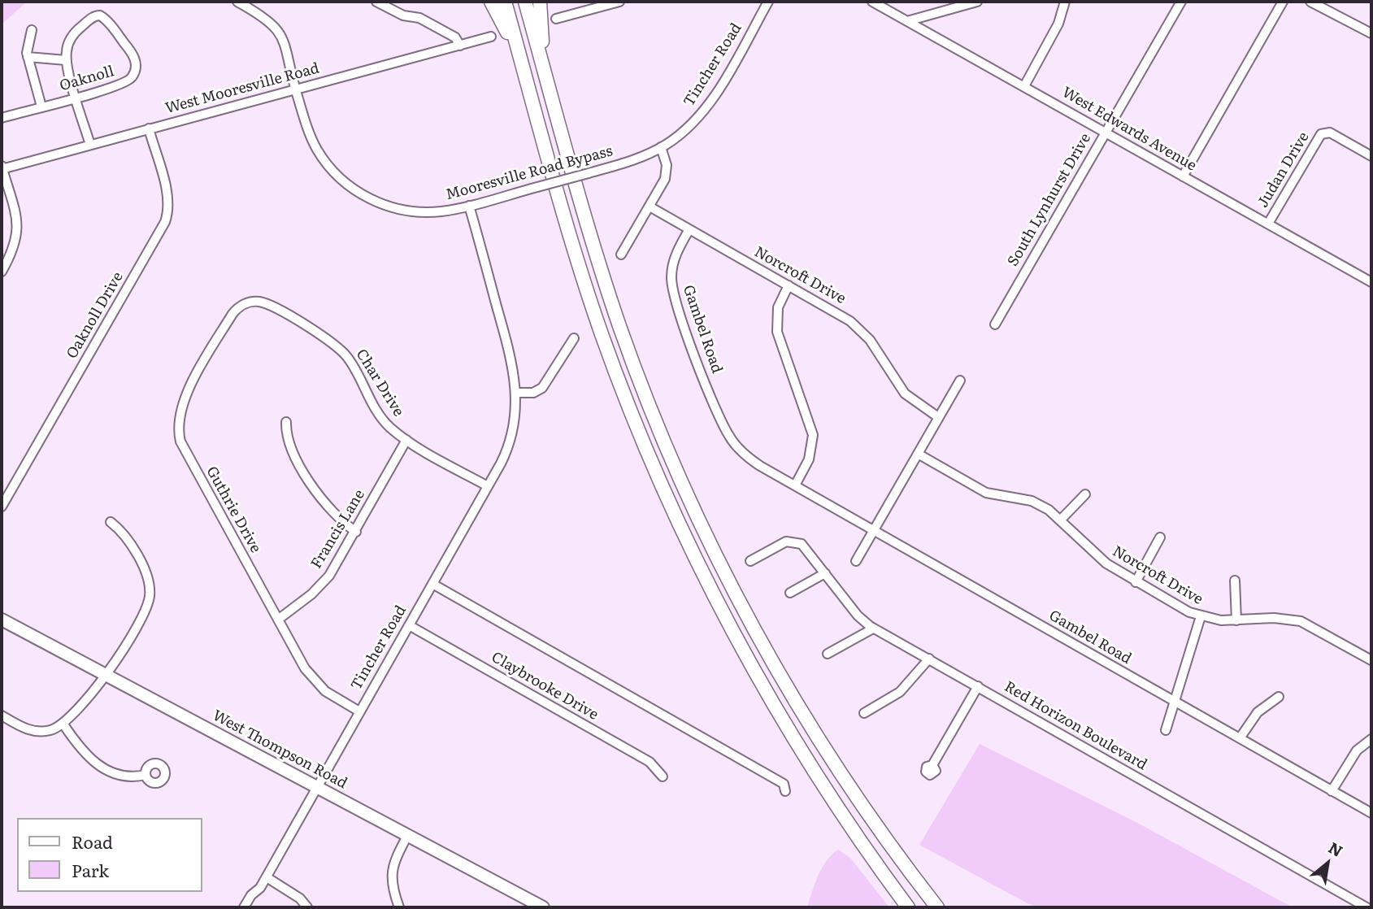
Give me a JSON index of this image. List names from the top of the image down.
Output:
{
  "streets": {
    "main road": ["West Thompson Road"],
    "street": [
      "Tincher Road",
      "Oaknoll",
      "West Mooresville Road",
      "West Edwards Avenue",
      "Judan Drive",
      "Mooresville Road Bypass",
      "South Lynhurst Drive",
      "Norcroft Drive",
      "Oaknoll Drive",
      "Gambel Road",
      "Char Drive",
      "Guthrie Drive",
      "Francis Lane",
      "Claybrooke Drive",
      "Red Horizon Boulevard"
    ]
  },
  "crossings": [
    ["Tincher Road", "Mooresville Road Bypass"],
    ["Tincher Road", "Char Drive"],
    ["Tincher Road", "Guthrie Drive"],
    ["Tincher Road", "Claybrooke Drive"],
    ["Tincher Road", "West Thompson Road"],
    ["West Mooresville Road", "Mooresville Road Bypass"],
    ["West Mooresville Road", "Oaknoll Drive"],
    ["West Edwards Avenue", "Judan Drive"],
    ["West Edwards Avenue", "South Lynhurst Drive"],
    ["Norcroft Drive", "Gambel Road"],
    ["Char Drive", "Guthrie Drive"],
    ["Char Drive", "Francis Lane"],
    ["Guthrie Drive", "Francis Lane"]
  ],
  "legend": ["Road", "Park"],
  "north": "top right"
}
